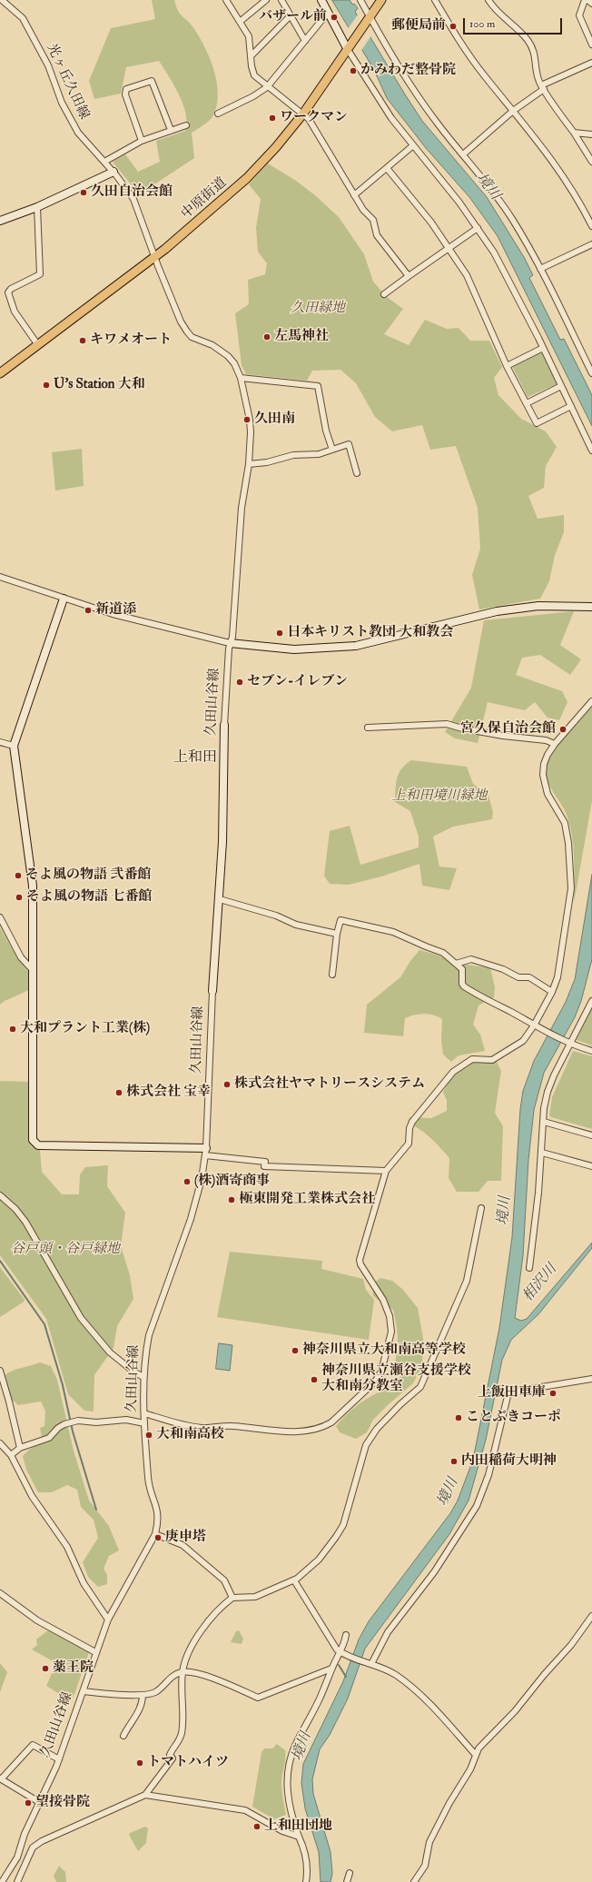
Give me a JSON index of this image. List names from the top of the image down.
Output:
{
  "streets": {
    "main road": ["中原街道"],
    "street": ["光ヶ丘久田線", "久田山谷線"]
  },
  "crossings": [
    ["光ヶ丘久田線", "中原街道"],
    ["光ヶ丘久田線", "久田山谷線"],
    ["中原街道", "久田山谷線"]
  ],
  "districts": ["上和田"],
  "water": ["境川", "相沢川"],
  "parks": ["久田緑地", "上和田境川緑地", "谷戸頭・谷戸緑地"],
  "places": [
    "バザール前",
    "郵便局前",
    "かみわだ整骨院",
    "ワークマン",
    "久田自治会館",
    "左馬神社",
    "キワメオート",
    "U’s Station 大和",
    "久田南",
    "新道添",
    "日本キリスト教団 大和教会",
    "セブン-イレブン",
    "宮久保自治会館",
    "そよ風の物語 弐番館",
    "そよ風の物語 七番館",
    "大和プラント工業(株)",
    "株式会社ヤマトリースシステム",
    "株式会社 宝幸",
    "(株)酒寄商事",
    "極東開発工業株式会社",
    "神奈川県立大和南高等学校",
    "神奈川県立瀬谷支援学校 大和南分教室",
    "上飯田車庫",
    "ことぶきコーポ",
    "大和南高校",
    "内田稲荷大明神",
    "庚申塔",
    "薬王院",
    "トマトハイツ",
    "望接骨院",
    "上和田団地"
  ],
  "scale_bar": "100 m"
}
